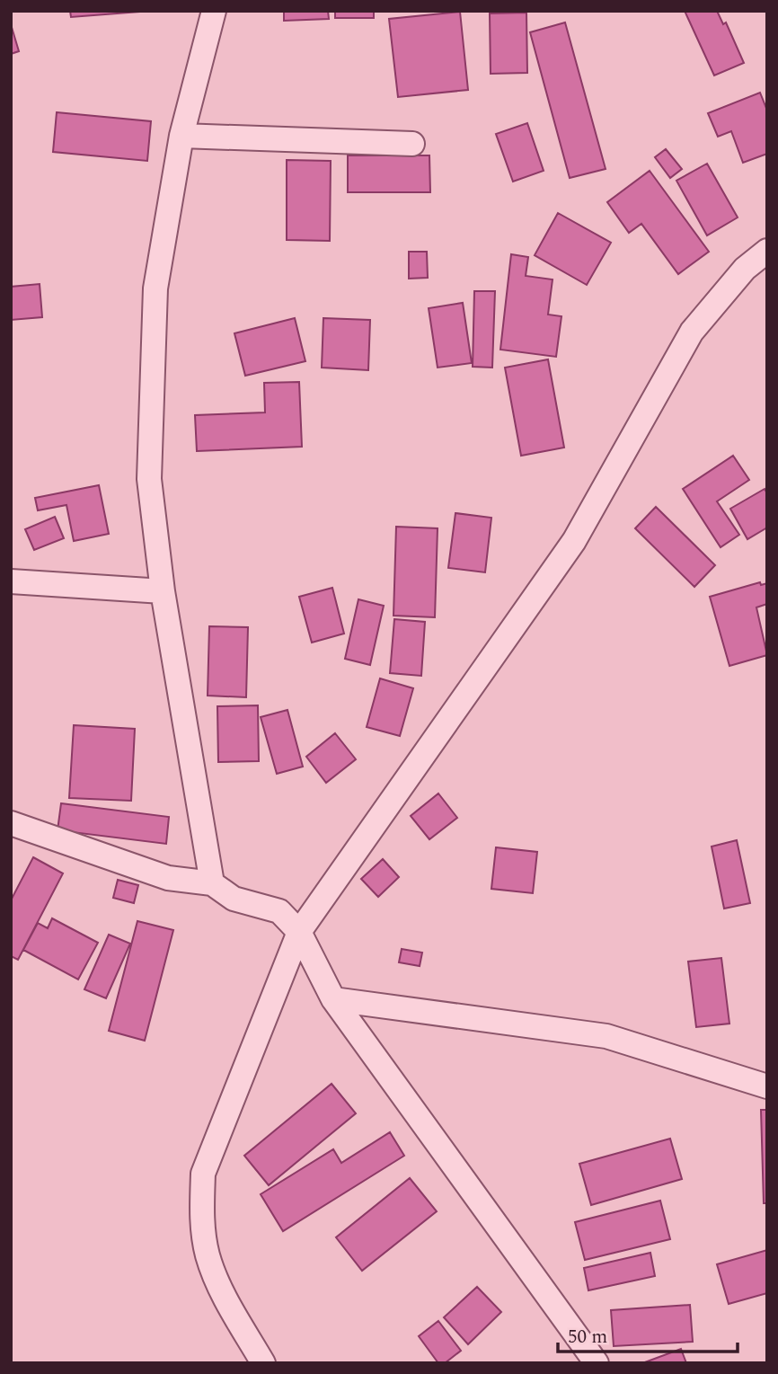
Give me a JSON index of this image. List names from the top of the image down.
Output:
{
  "scale_bar": "50 m"
}
